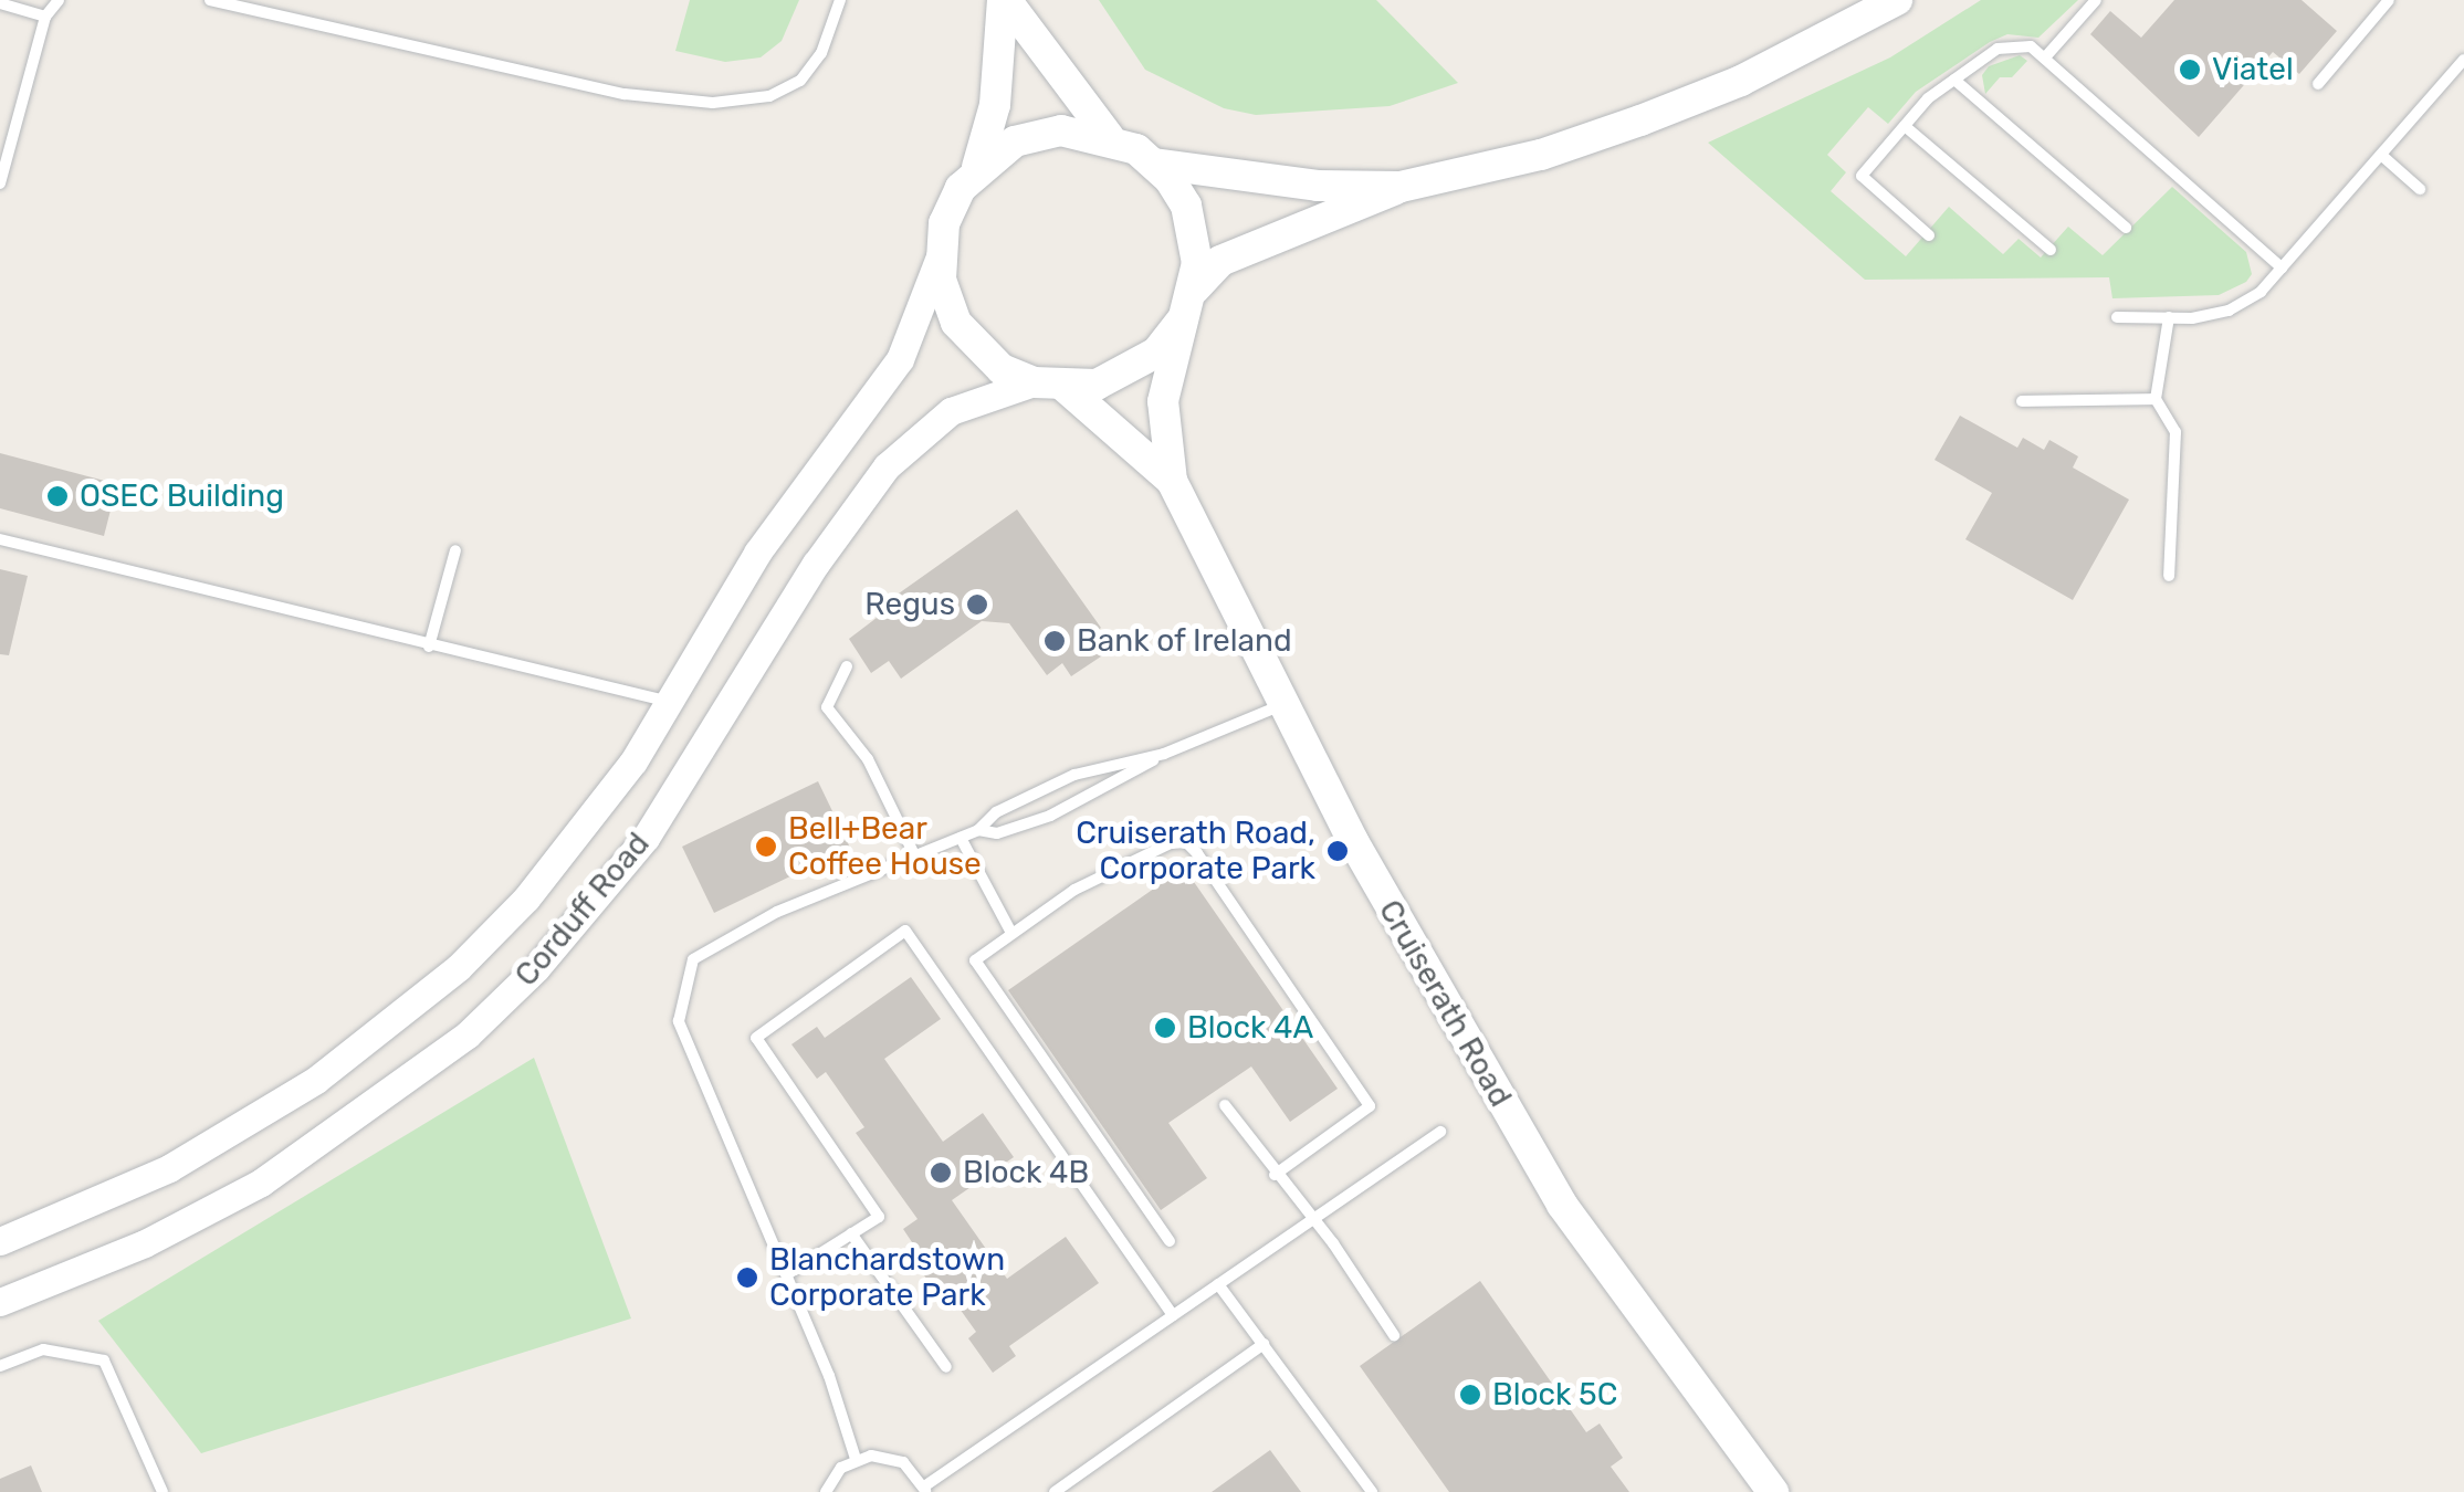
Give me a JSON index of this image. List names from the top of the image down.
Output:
{
  "streets": {
    "main road": ["Cruiserath Road"],
    "street": ["Corduff Road"]
  },
  "crossings": [
    ["Corduff Road", "Cruiserath Road"]
  ],
  "places": [
    "Viatel",
    "OSEC Building",
    "Regus",
    "Bank of Ireland",
    "Bell+Bear Coffee House",
    "Cruiserath Road, Corporate Park",
    "Block 4A",
    "Block 4B",
    "Blanchardstown Corporate Park",
    "Block 5C"
  ]
}
